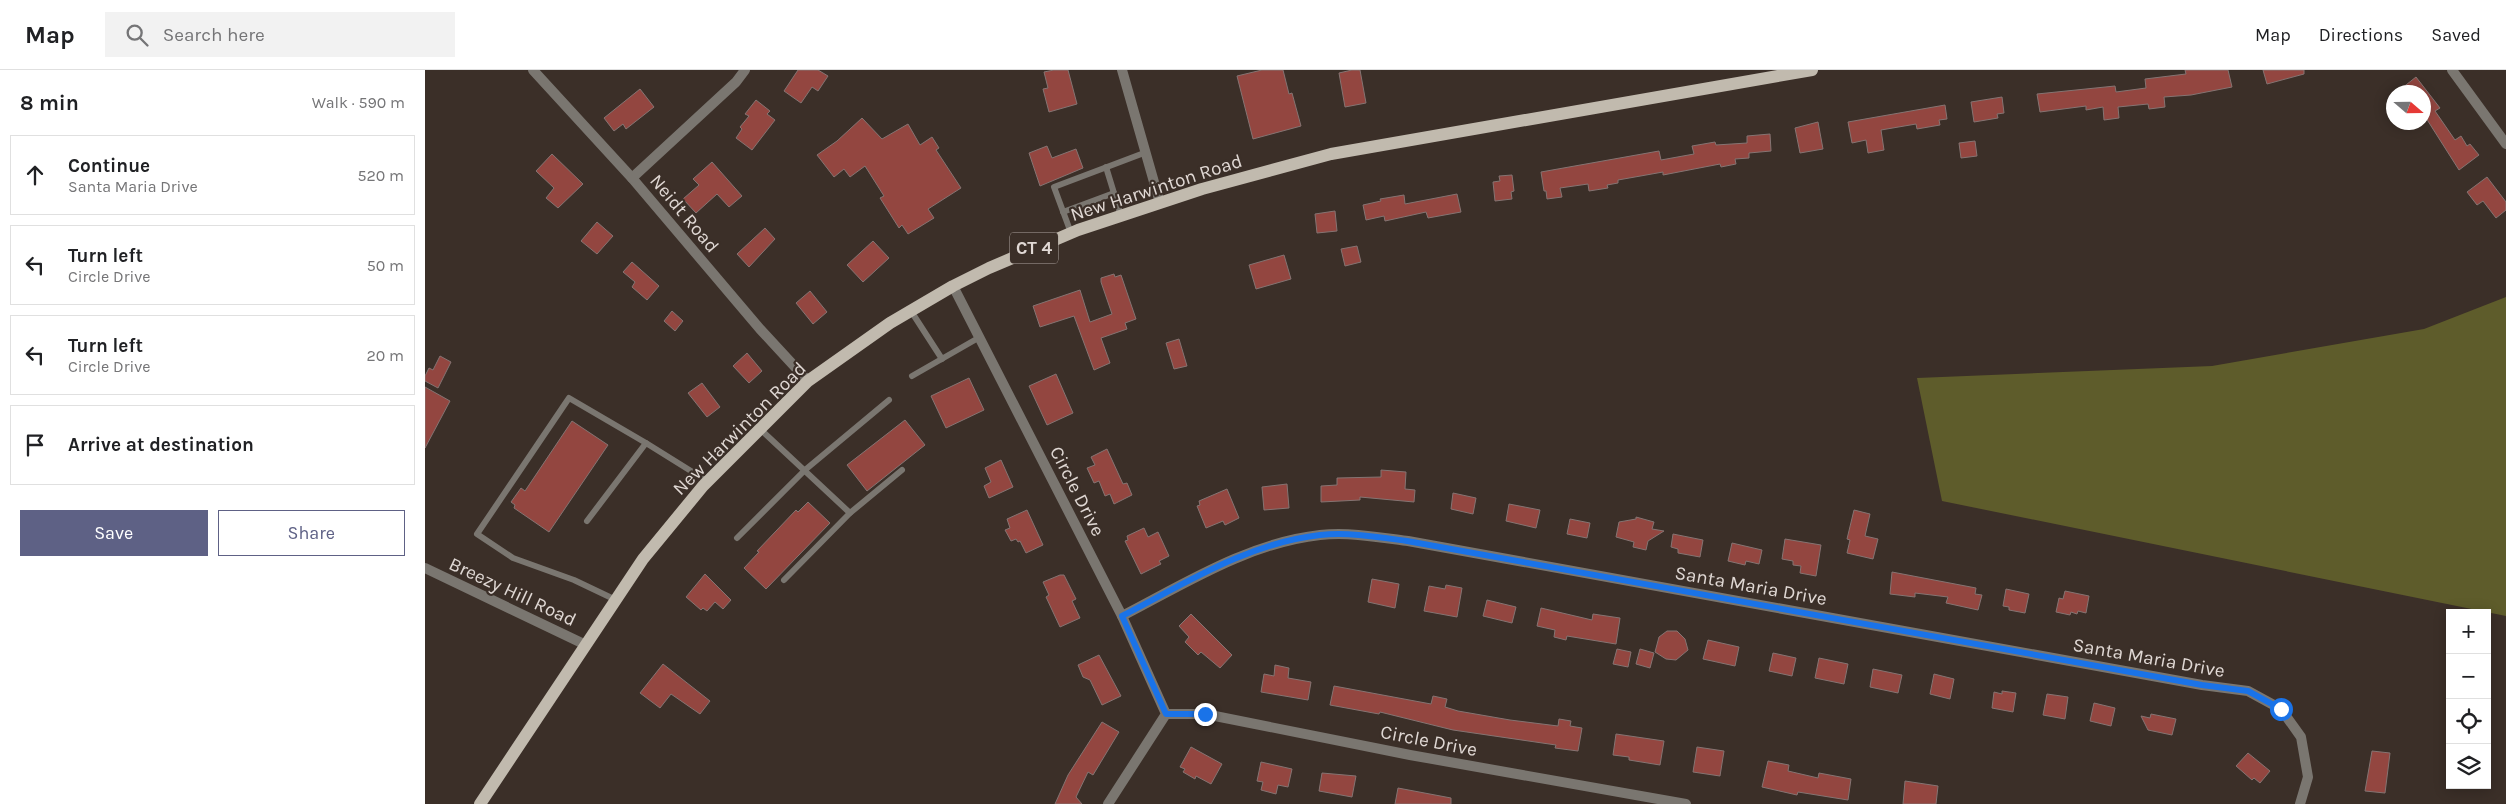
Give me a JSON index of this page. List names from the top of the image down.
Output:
{
  "streets": {
    "main road": ["New Harwinton Road", "CT 4"],
    "street": [
      "Neidt Road",
      "Circle Drive",
      "Santa Maria Drive",
      "Breezy Hill Road"
    ]
  },
  "crossings": [
    ["New Harwinton Road", "Neidt Road"],
    ["New Harwinton Road", "Circle Drive"],
    ["New Harwinton Road", "Breezy Hill Road"],
    ["Circle Drive", "Santa Maria Drive"]
  ],
  "north": "right",
  "page": {
    "header": "Map",
    "search": "Search here",
    "nav": ["Map", "Directions", "Saved"],
    "heading": ["8 min", "Walk · 590 m"],
    "list": [
      ["Continue", "Santa Maria Drive", "520 m"],
      ["Turn left", "Circle Drive", "50 m"],
      ["Turn left", "Circle Drive", "20 m"],
      "Arrive at destination"
    ],
    "buttons": ["Save", "Share"],
    "map_buttons": ["+", "−"]
  }
}
